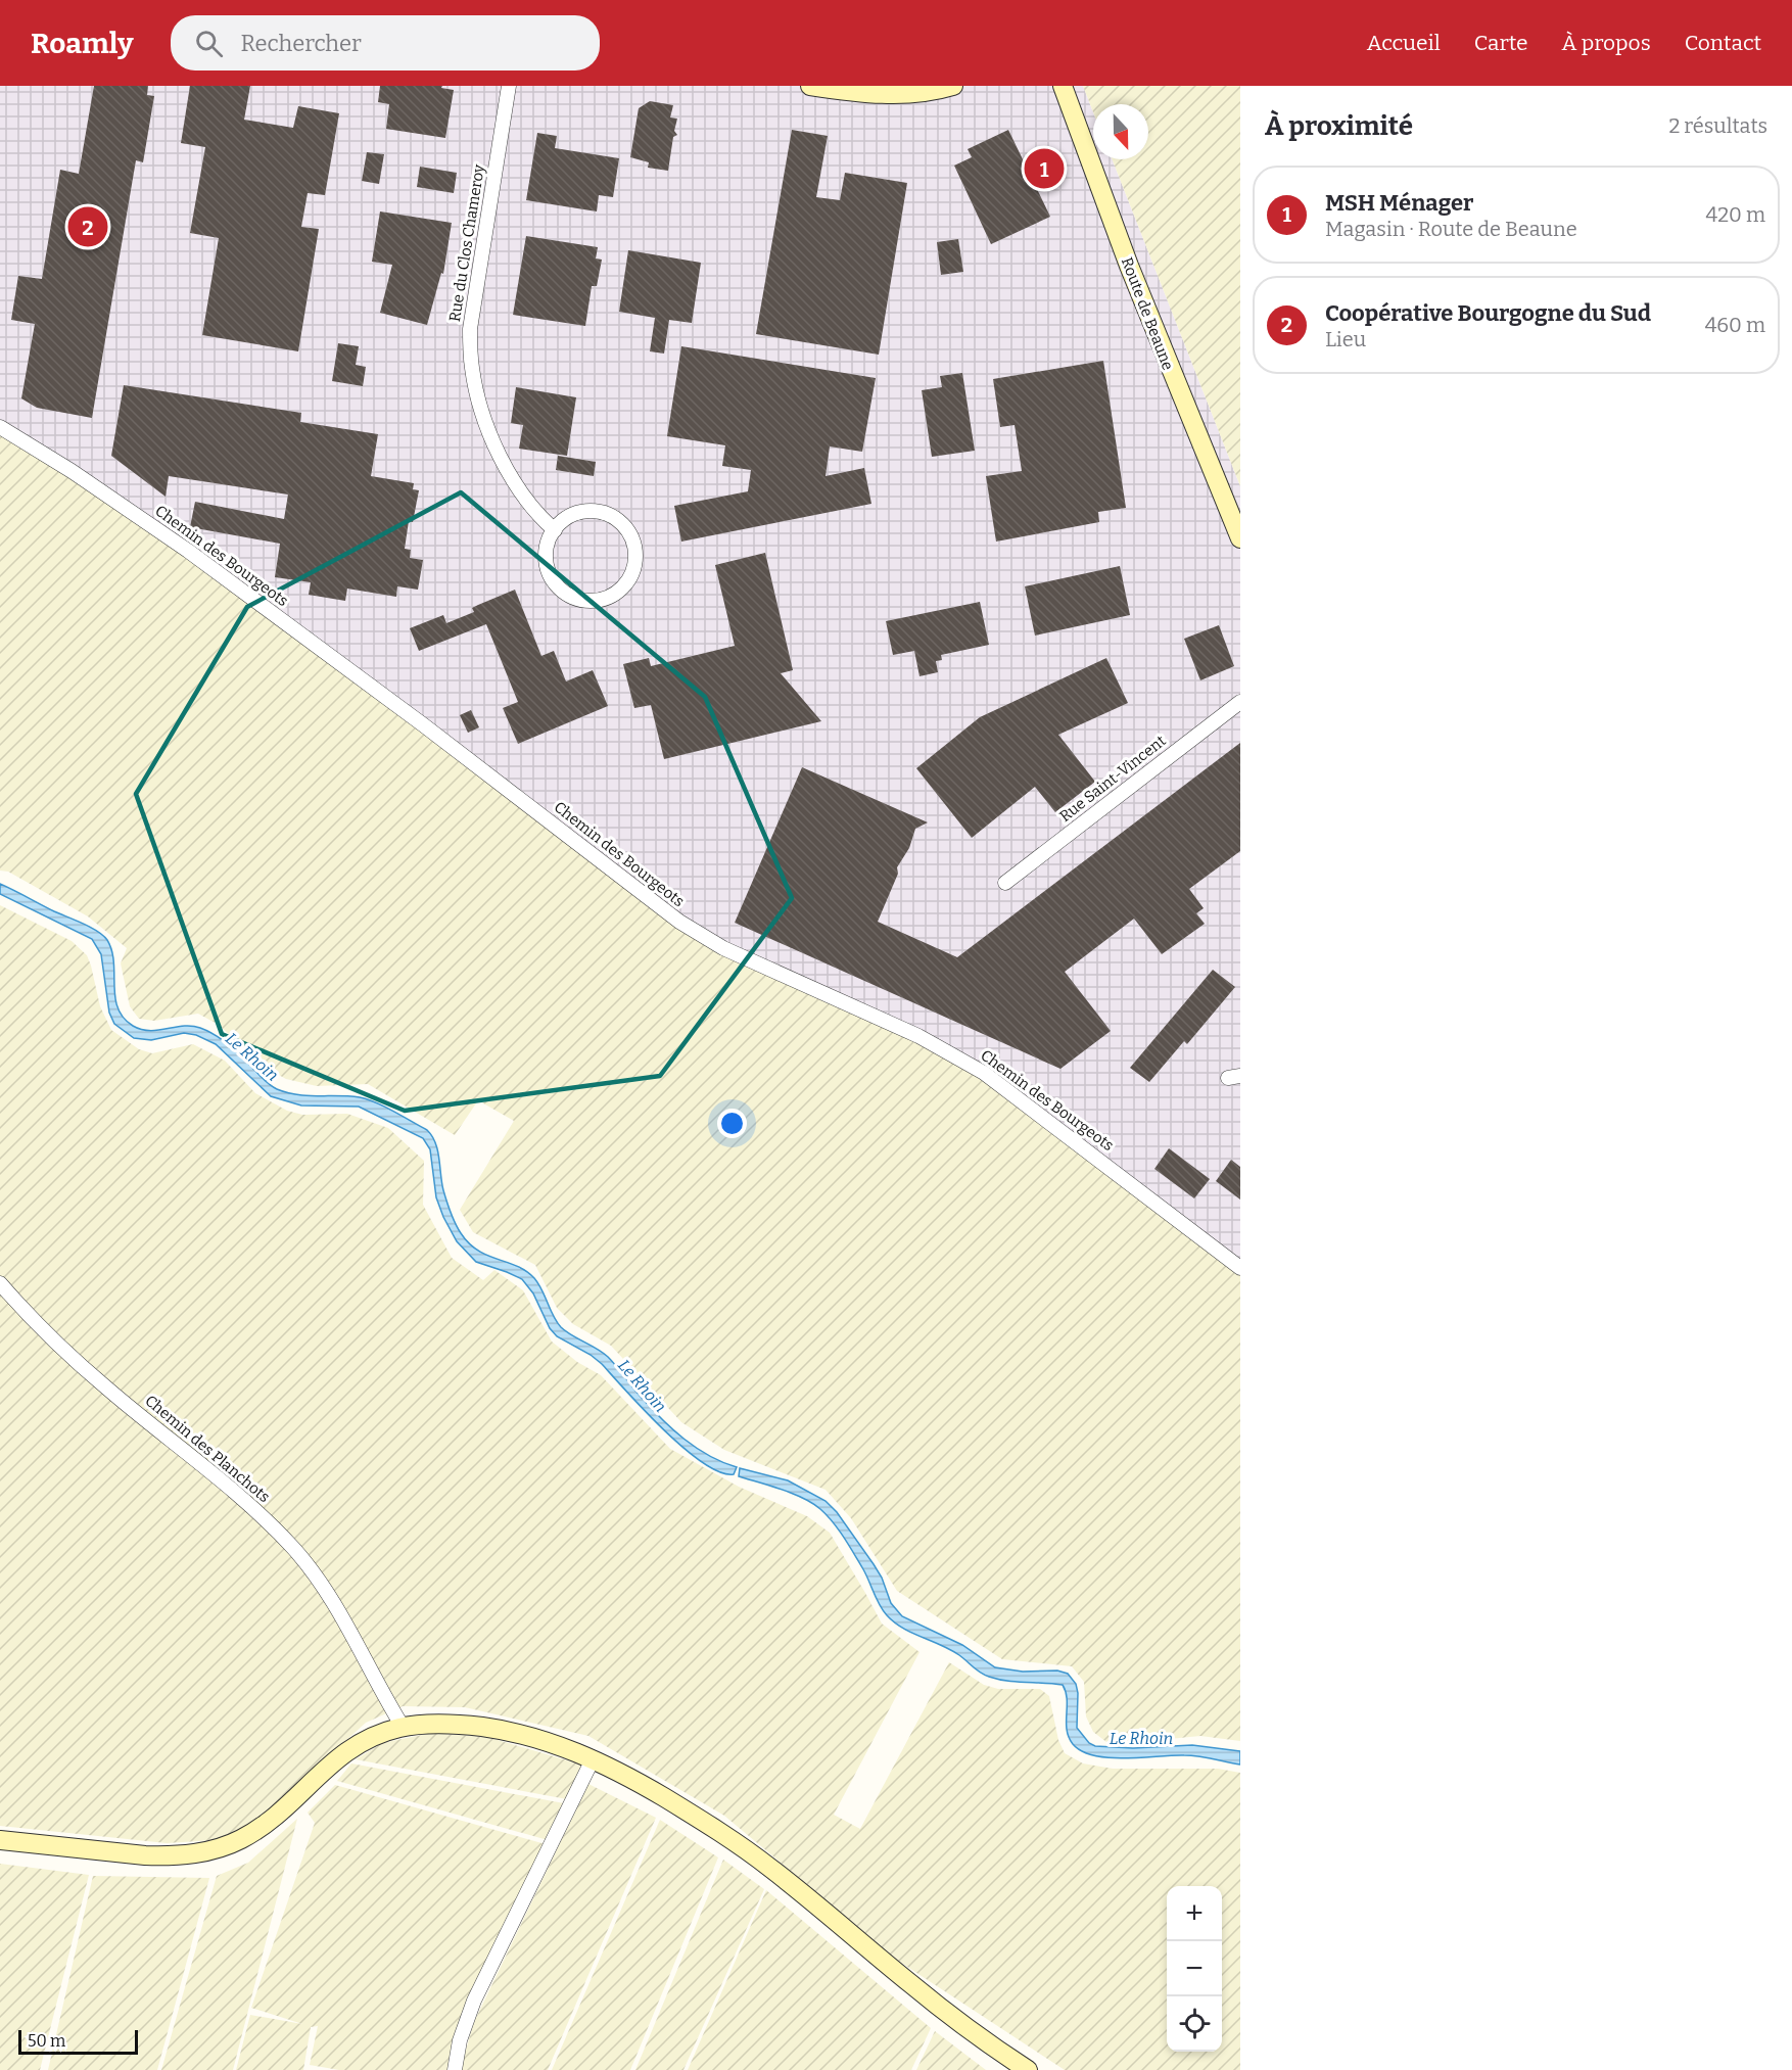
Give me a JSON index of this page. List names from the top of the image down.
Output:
{
  "streets": {
    "street": [
      "Rue du Clos Chameroy",
      "Route de Beaune",
      "Chemin des Bourgeots",
      "Rue Saint-Vincent",
      "Chemin des Planchots"
    ]
  },
  "water": ["Le Rhoin"],
  "scale_bar": "50 m",
  "north": "bottom",
  "page": {
    "header": "Roamly",
    "search": "Rechercher",
    "nav": [
      "Accueil",
      "Carte",
      "À propos",
      "Contact"
    ],
    "heading": ["À proximité", "2 résultats"],
    "pins": ["1", "2"],
    "list": [
      {
        "mark": "1",
        "name": "MSH Ménager",
        "note": "Magasin · Route de Beaune",
        "value": "420 m"
      },
      {
        "mark": "2",
        "name": "Coopérative Bourgogne du Sud",
        "note": "Lieu",
        "value": "460 m"
      }
    ],
    "map_buttons": ["+", "−"],
    "scale": "50 m"
  }
}
